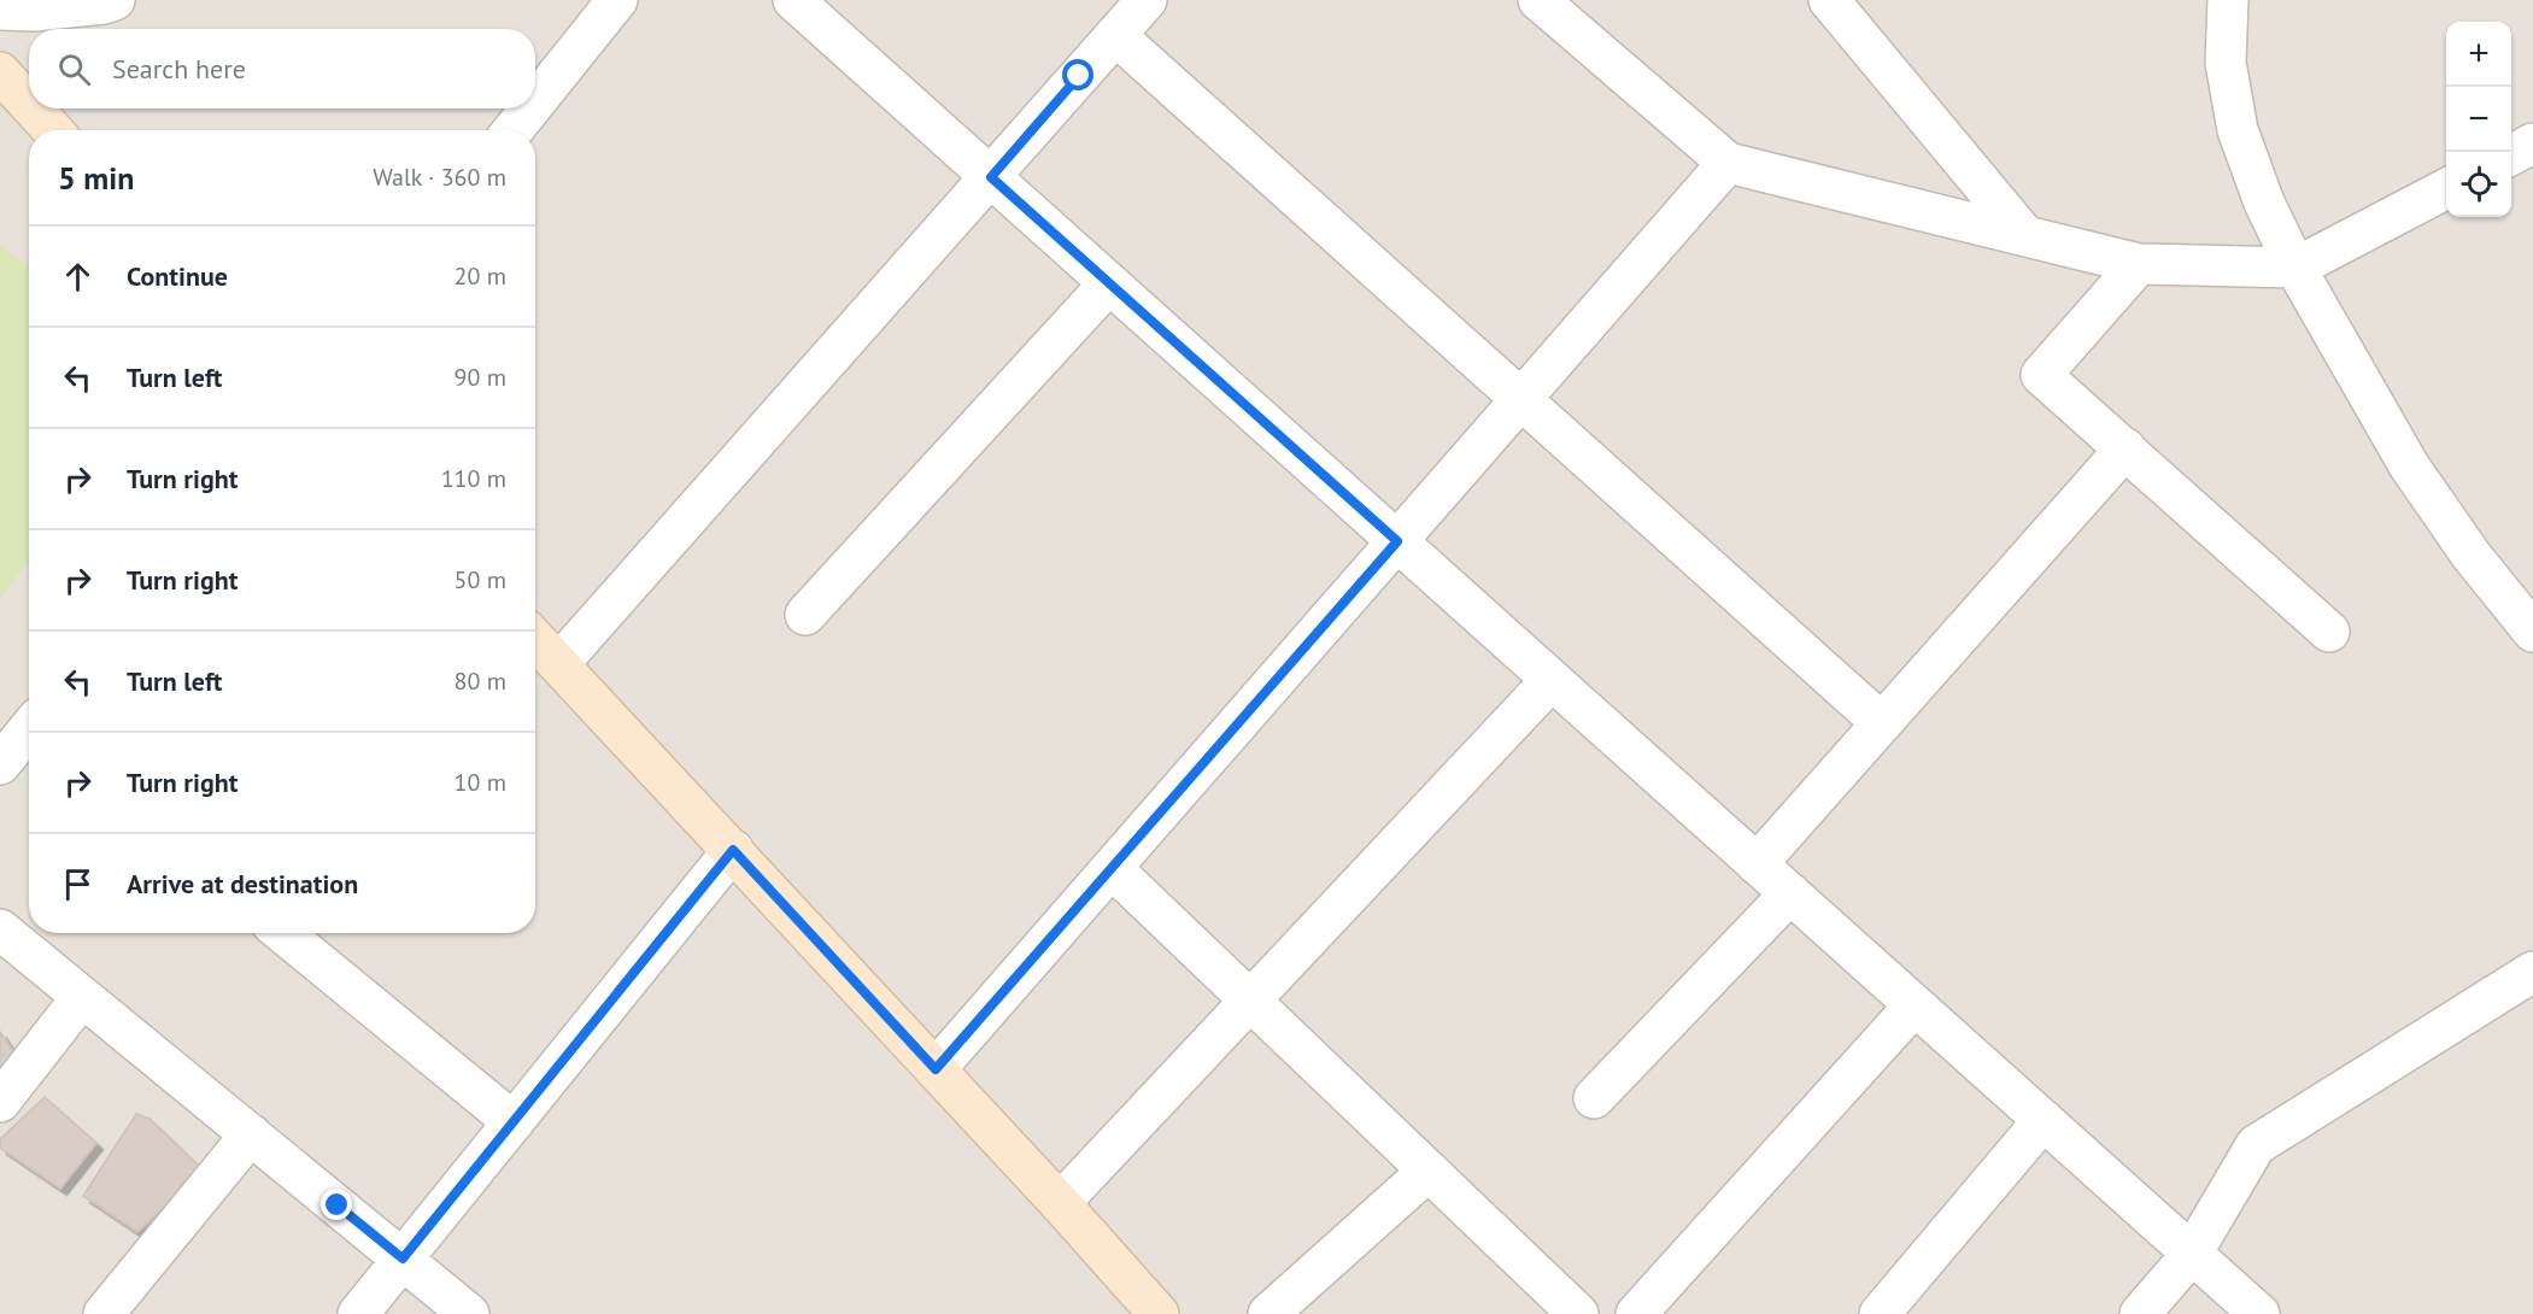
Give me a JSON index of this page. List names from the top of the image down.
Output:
{
  "page": {
    "map_buttons": ["+", "−"],
    "search": "Search here",
    "heading": ["5 min", "Walk · 360 m"],
    "list": [
      ["Continue", "20 m"],
      ["Turn left", "90 m"],
      ["Turn right", "110 m"],
      ["Turn right", "50 m"],
      ["Turn left", "80 m"],
      ["Turn right", "10 m"],
      "Arrive at destination"
    ]
  }
}
